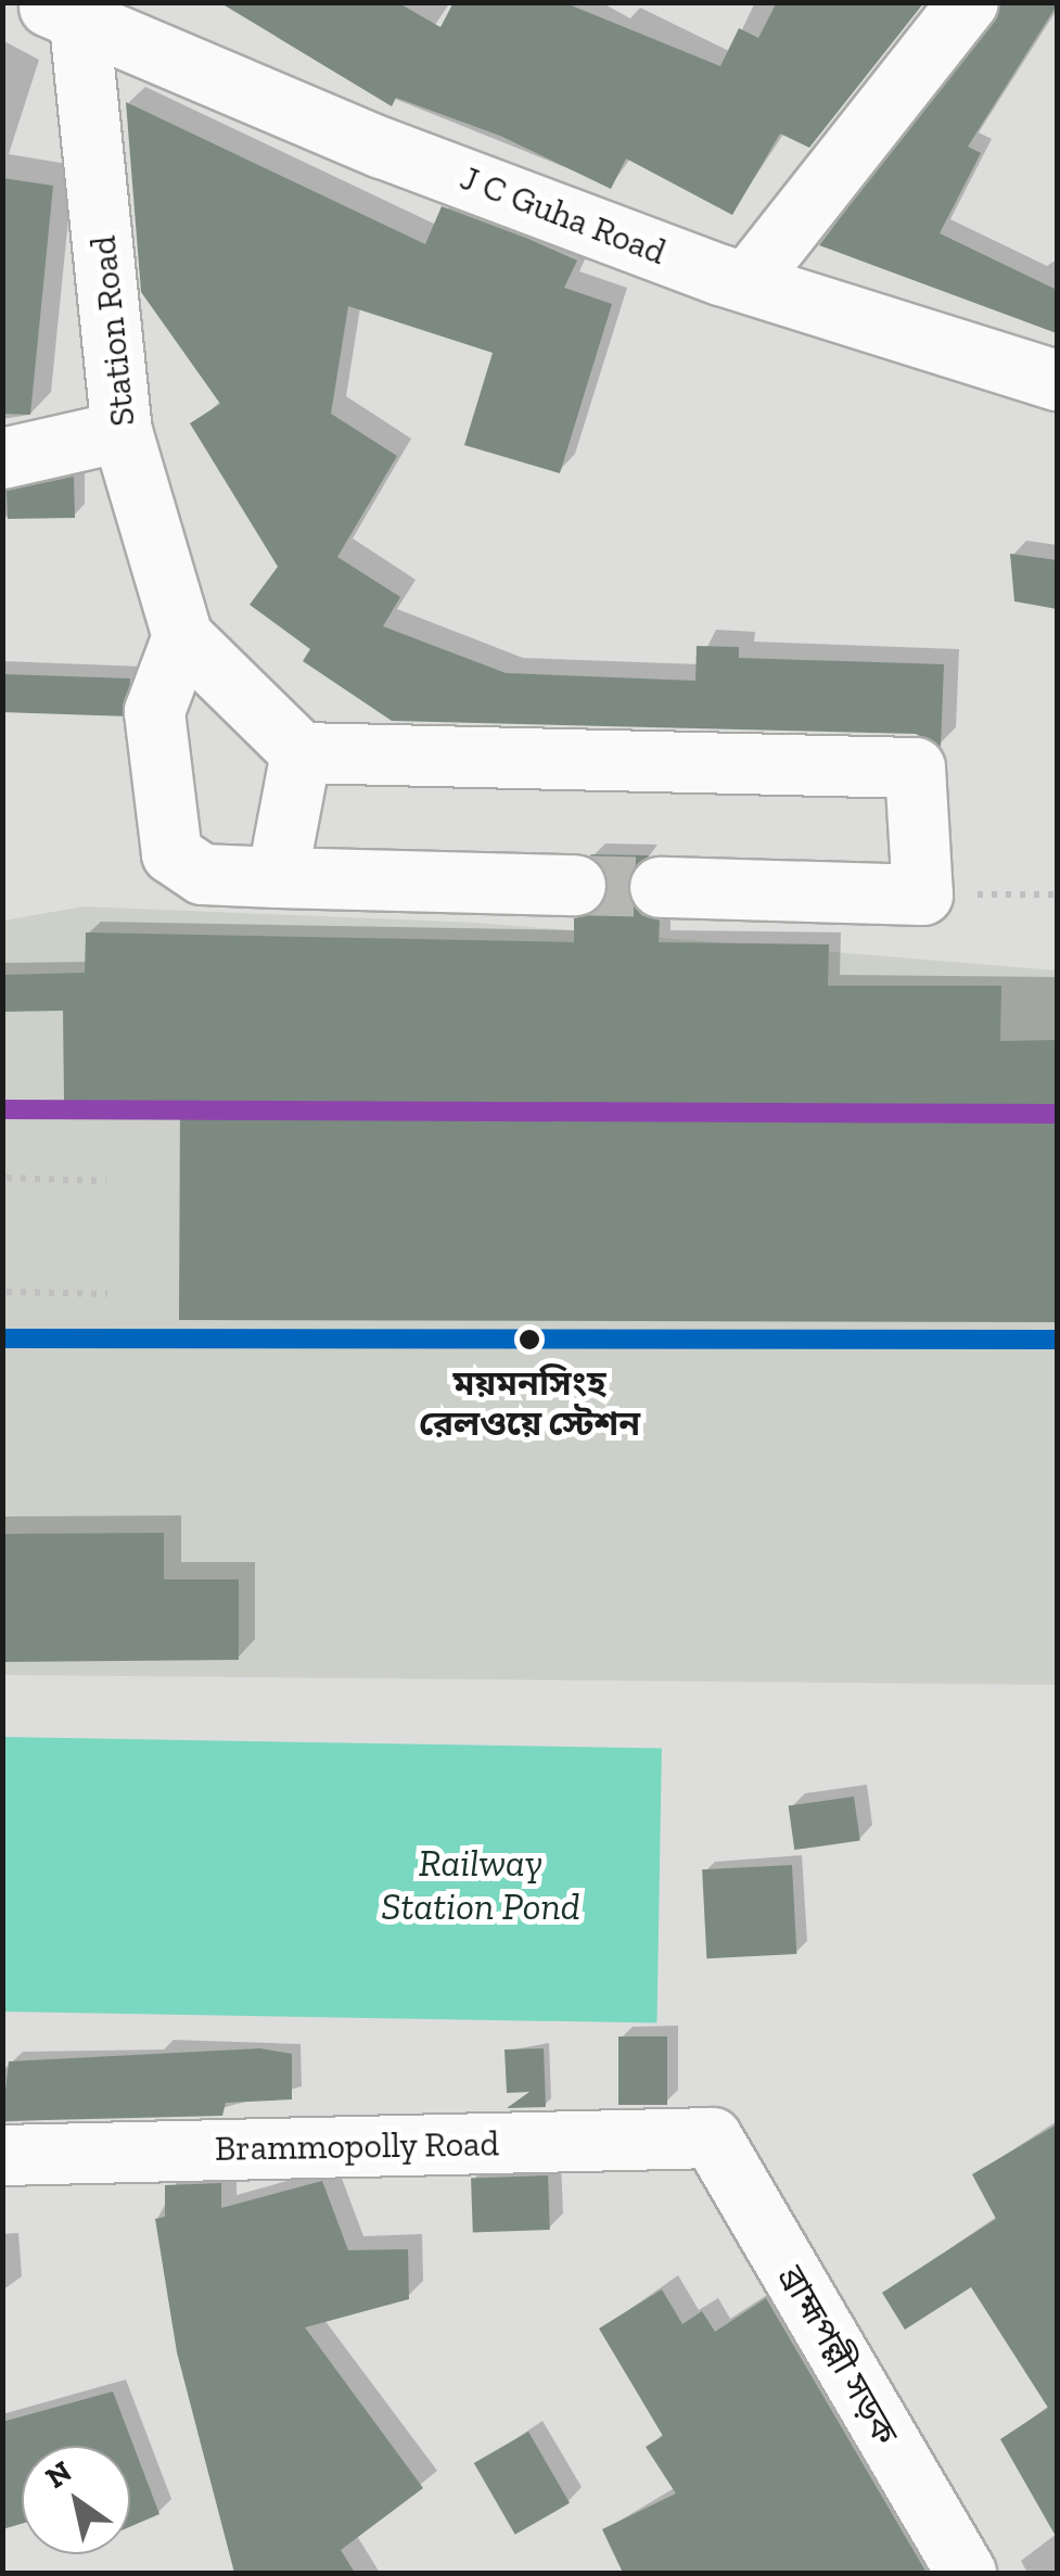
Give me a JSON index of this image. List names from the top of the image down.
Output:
{
  "streets": {
    "street": [
      "J C Guha Road",
      "Station Road",
      "Brammopolly Road",
      "ব্রাহ্মপল্লী সড়ক"
    ]
  },
  "crossings": [
    ["J C Guha Road", "Station Road"],
    ["Brammopolly Road", "ব্রাহ্মপল্লী সড়ক"]
  ],
  "water": ["Railway Station Pond"],
  "places": ["ময়মনসিংহ রেলওয়ে স্টেশন"],
  "north": "top left"
}
